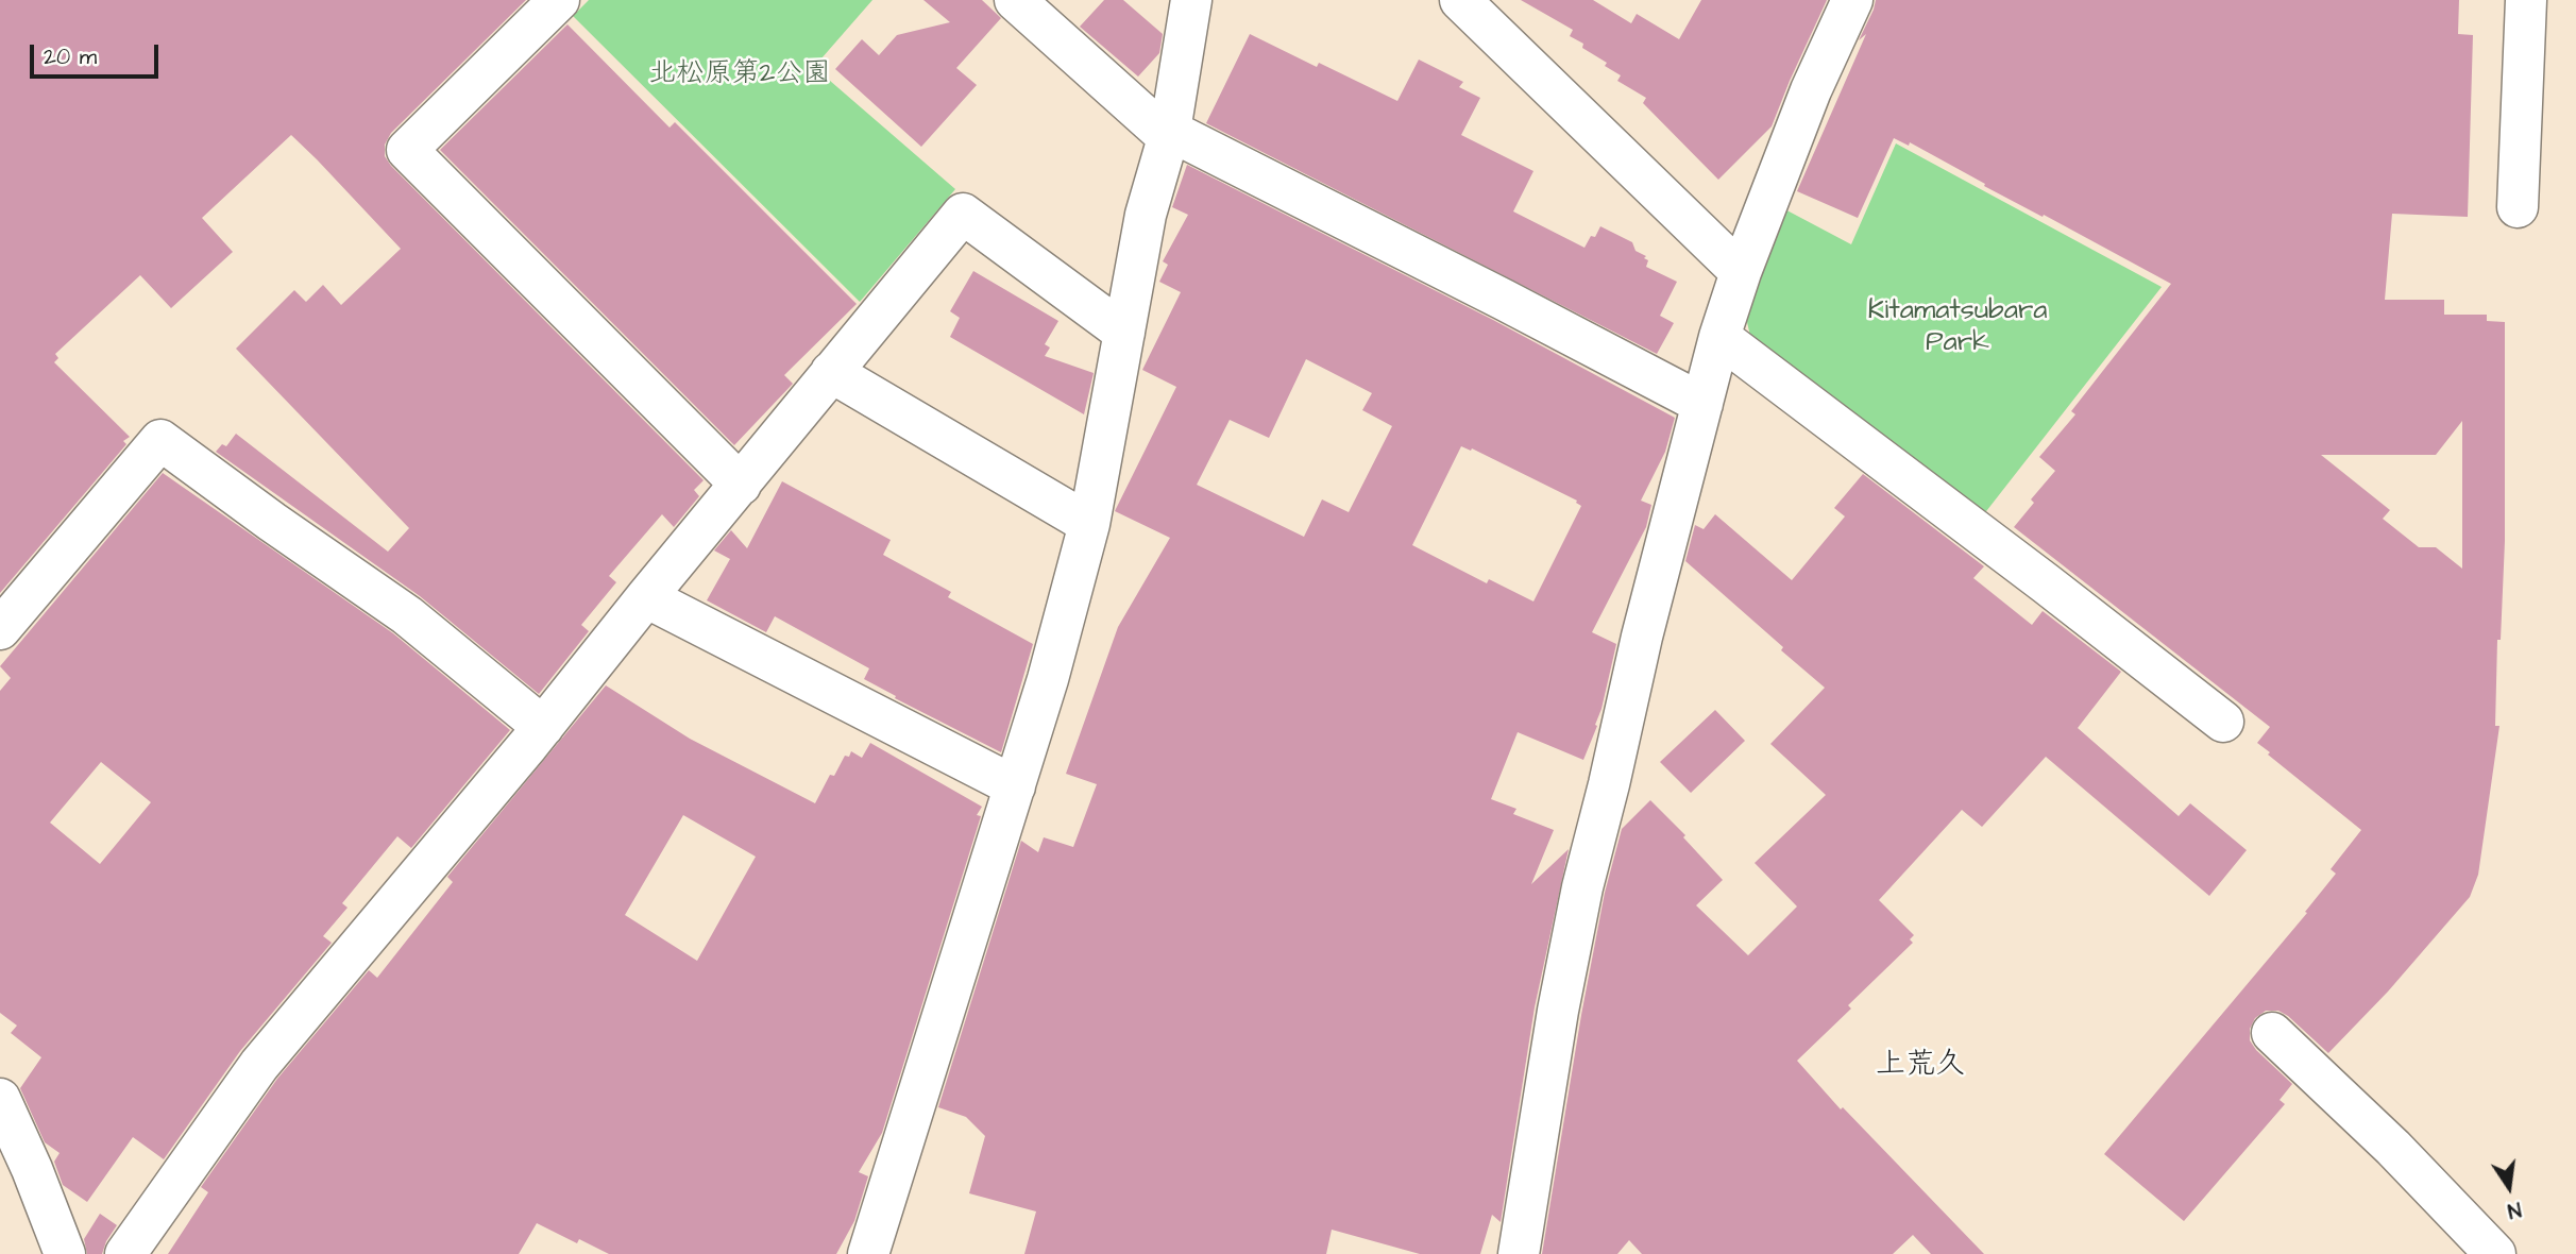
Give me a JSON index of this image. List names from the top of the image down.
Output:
{
  "districts": ["上荒久"],
  "parks": ["北松原第2公園", "Kitamatsubara Park"],
  "scale_bar": "20 m",
  "north": "bottom"
}
